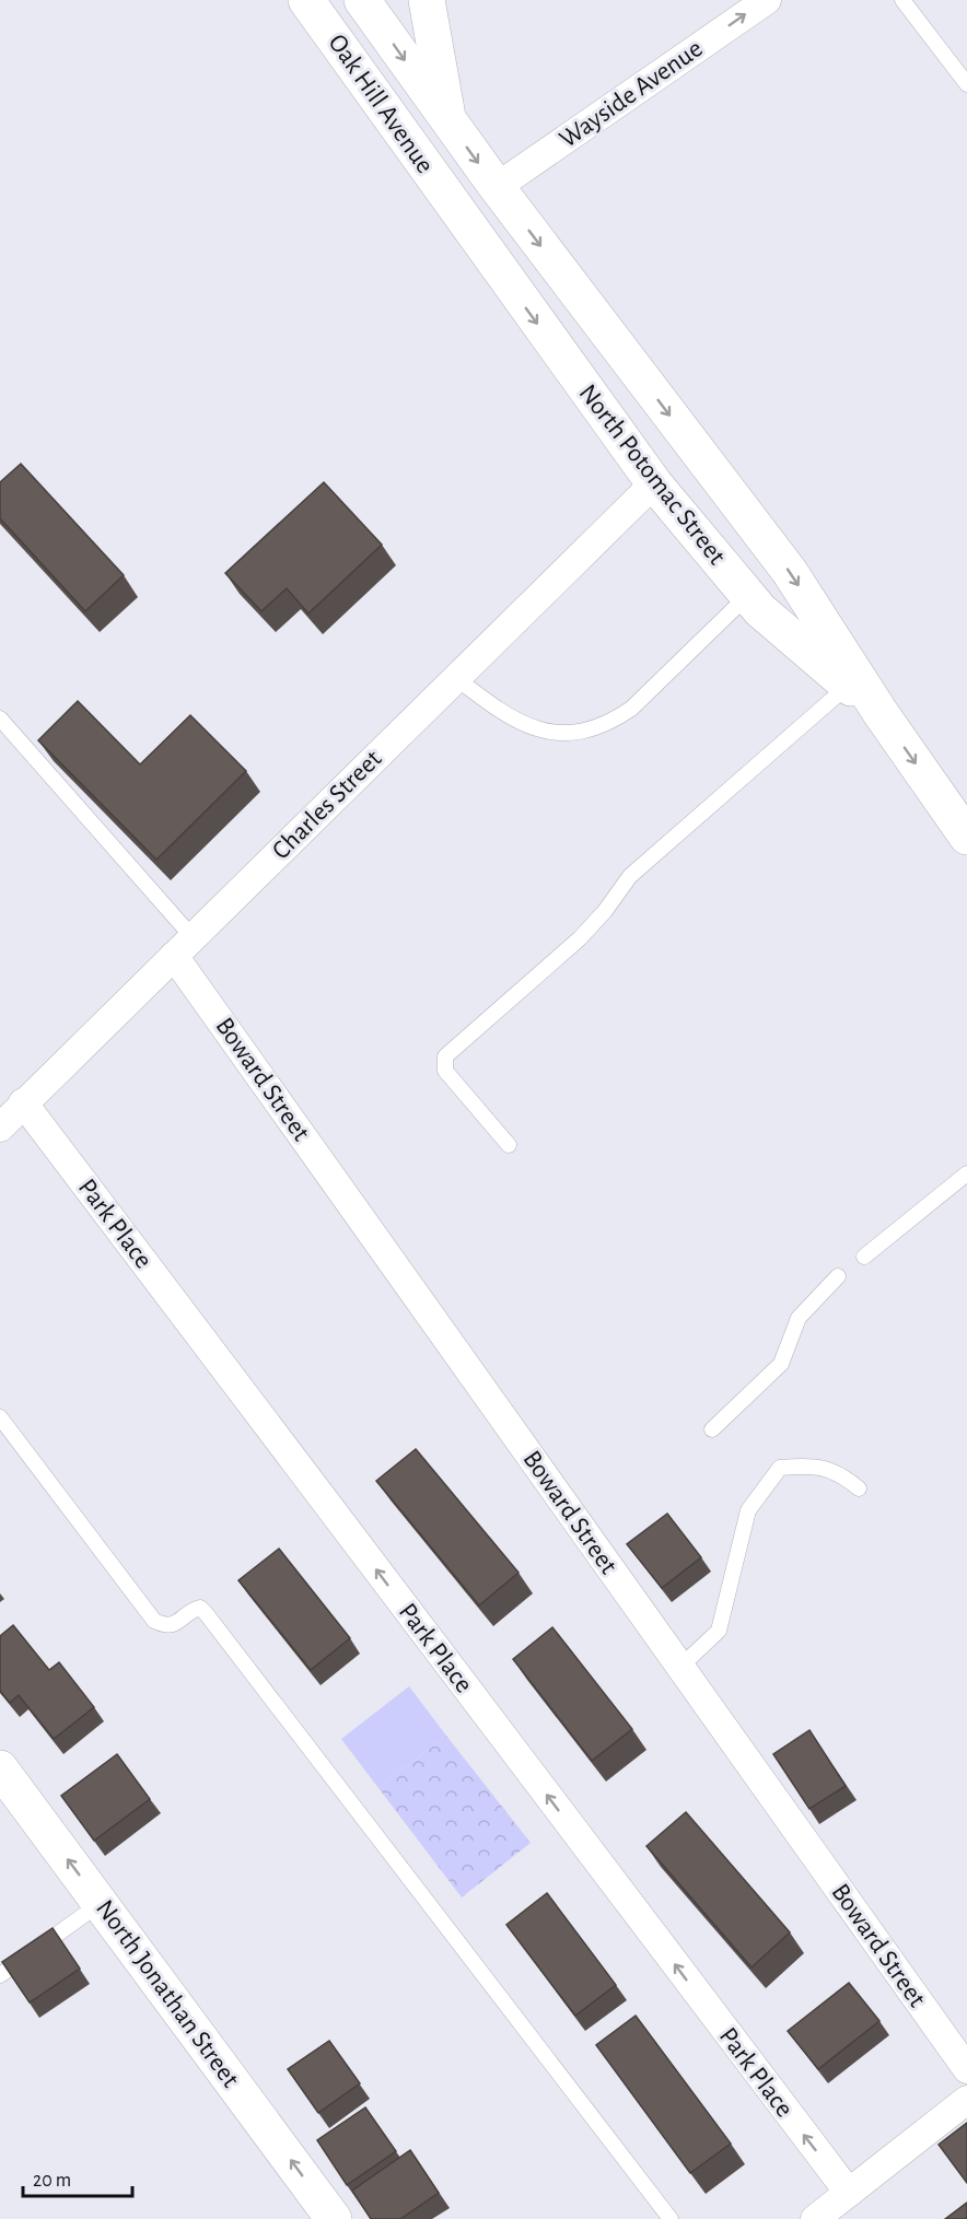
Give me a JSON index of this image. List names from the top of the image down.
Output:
{
  "streets": {
    "main road": ["Oak Hill Avenue", "North Potomac Street", "North Jonathan Street"],
    "street": [
      "Wayside Avenue",
      "Charles Street",
      "Boward Street",
      "Park Place"
    ]
  },
  "crossings": [
    ["Wayside Avenue", "Oak Hill Avenue"],
    ["Wayside Avenue", "North Potomac Street"],
    ["Oak Hill Avenue", "North Potomac Street"],
    ["North Potomac Street", "Charles Street"],
    ["Charles Street", "Boward Street"],
    ["Charles Street", "Park Place"]
  ],
  "one_way": [
    "Wayside Avenue",
    "North Potomac Street",
    "Park Place",
    "North Jonathan Street"
  ],
  "scale_bar": "20 m"
}
